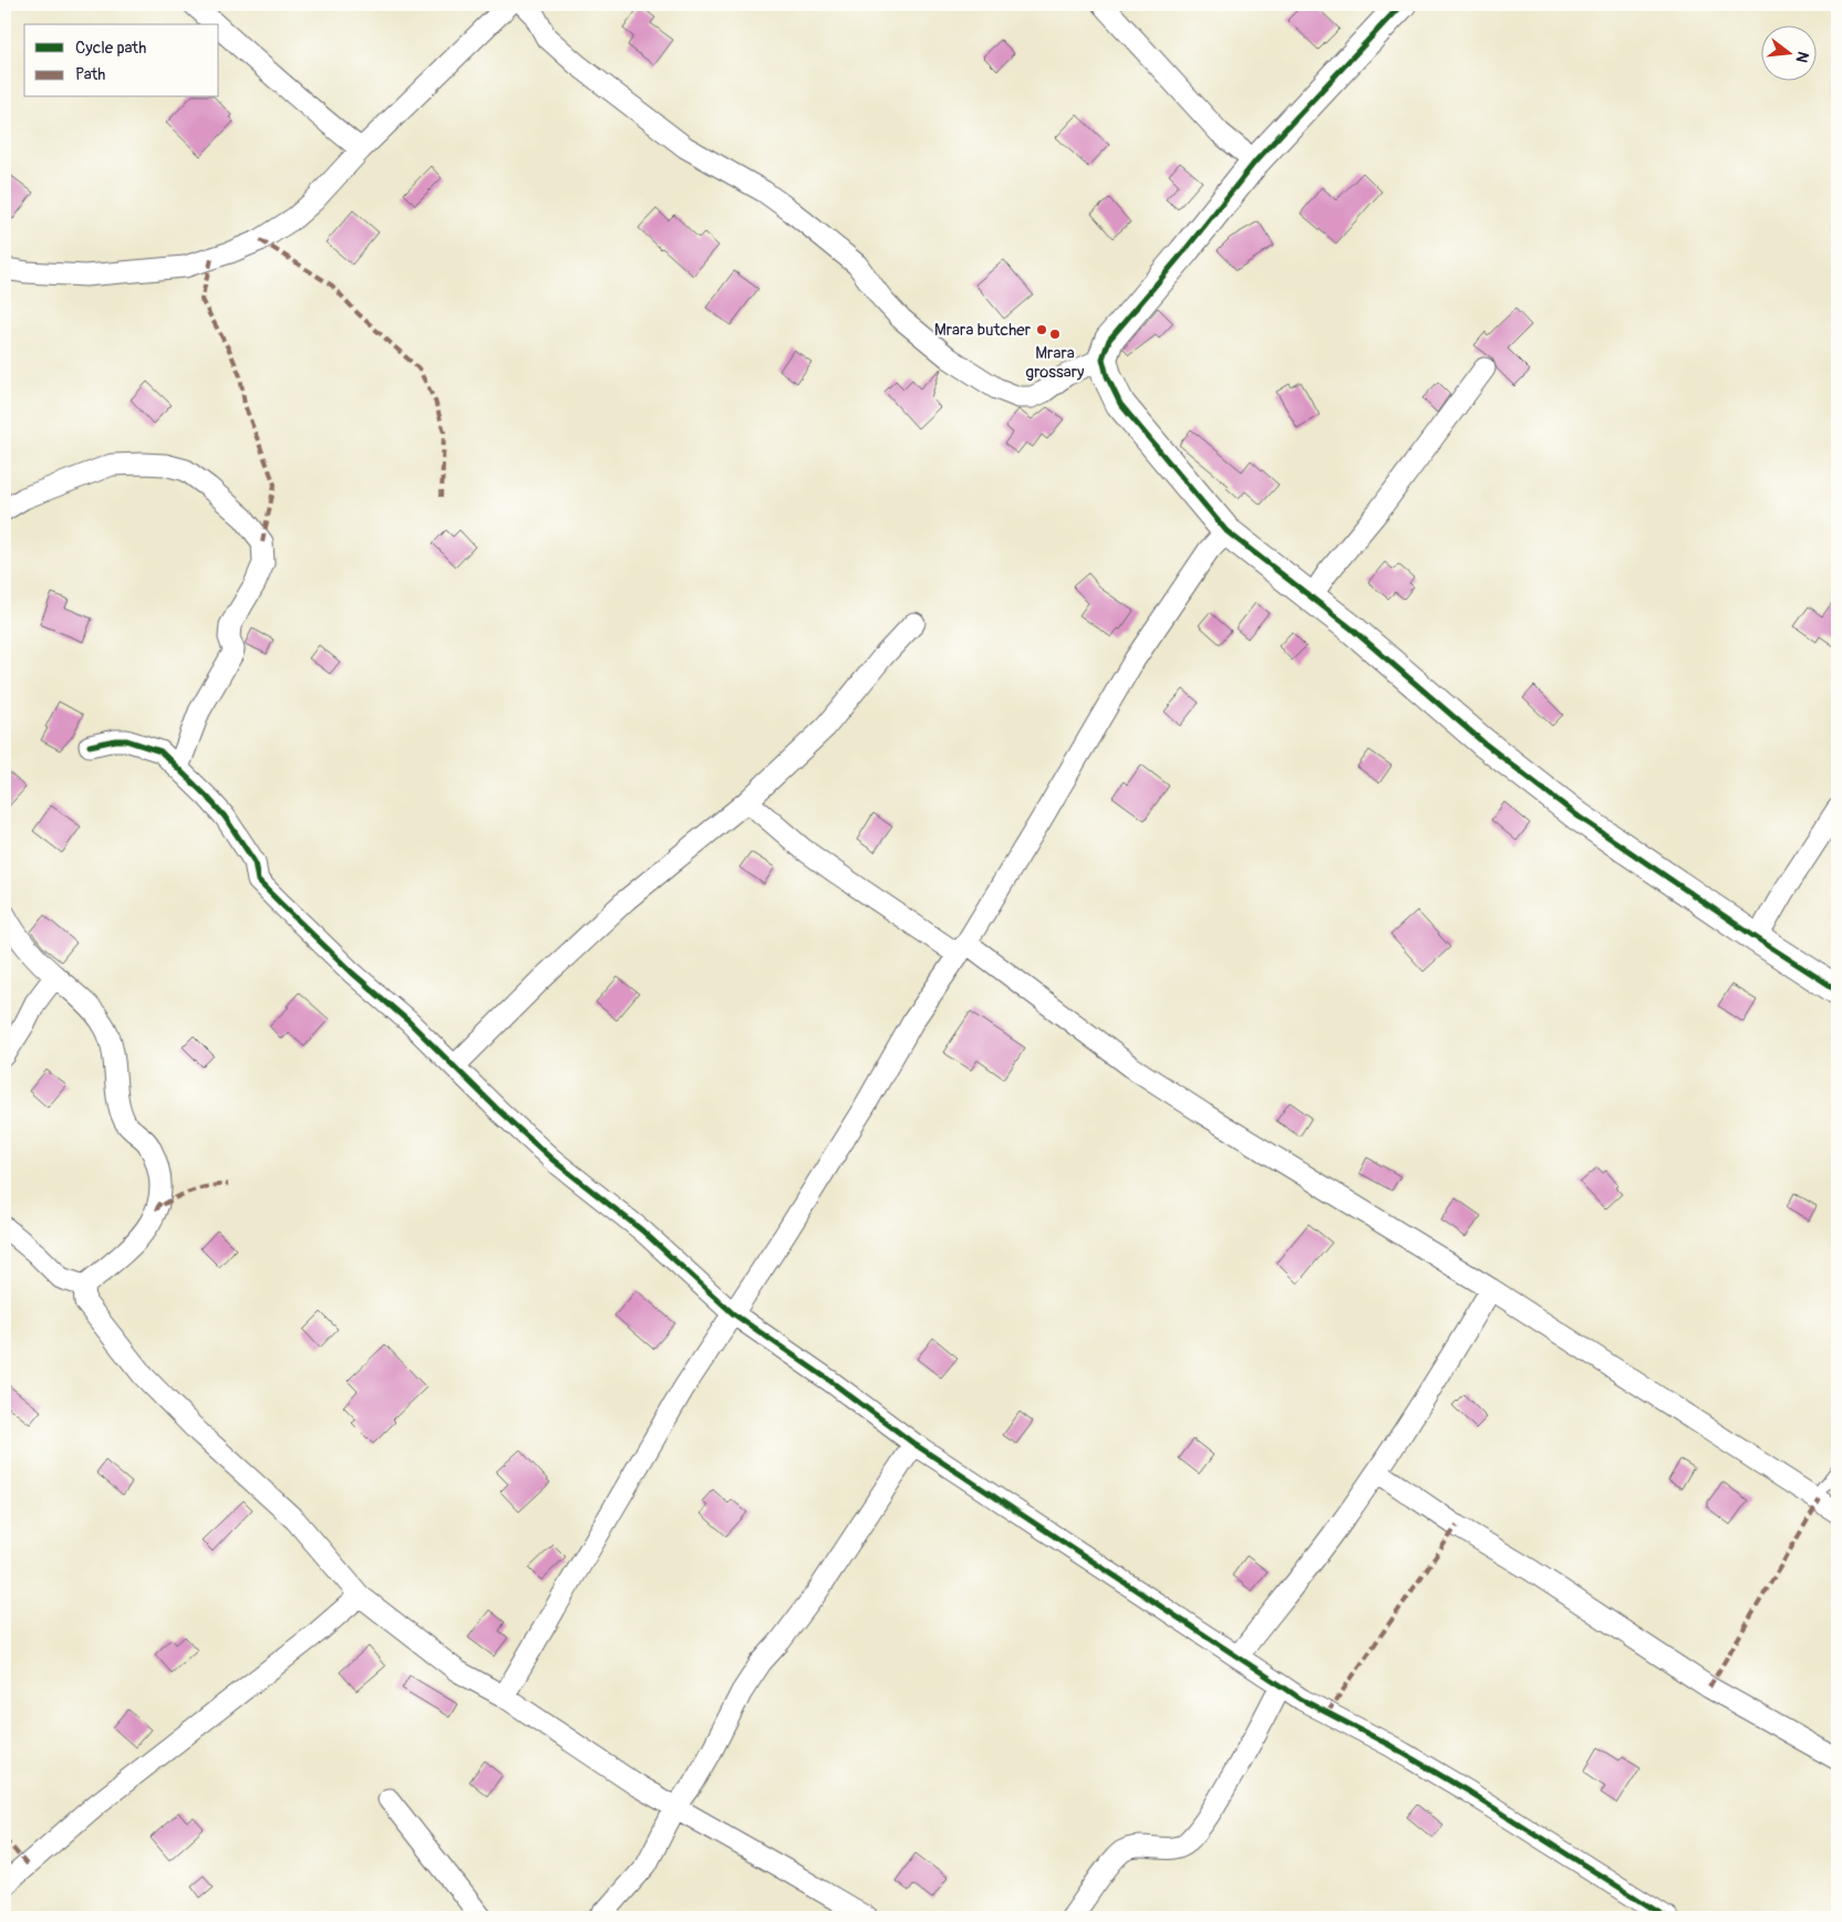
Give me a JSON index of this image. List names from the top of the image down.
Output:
{
  "places": ["Mrara butcher", "Mrara grossary"],
  "legend": ["Cycle path", "Path"],
  "north": "right"
}
